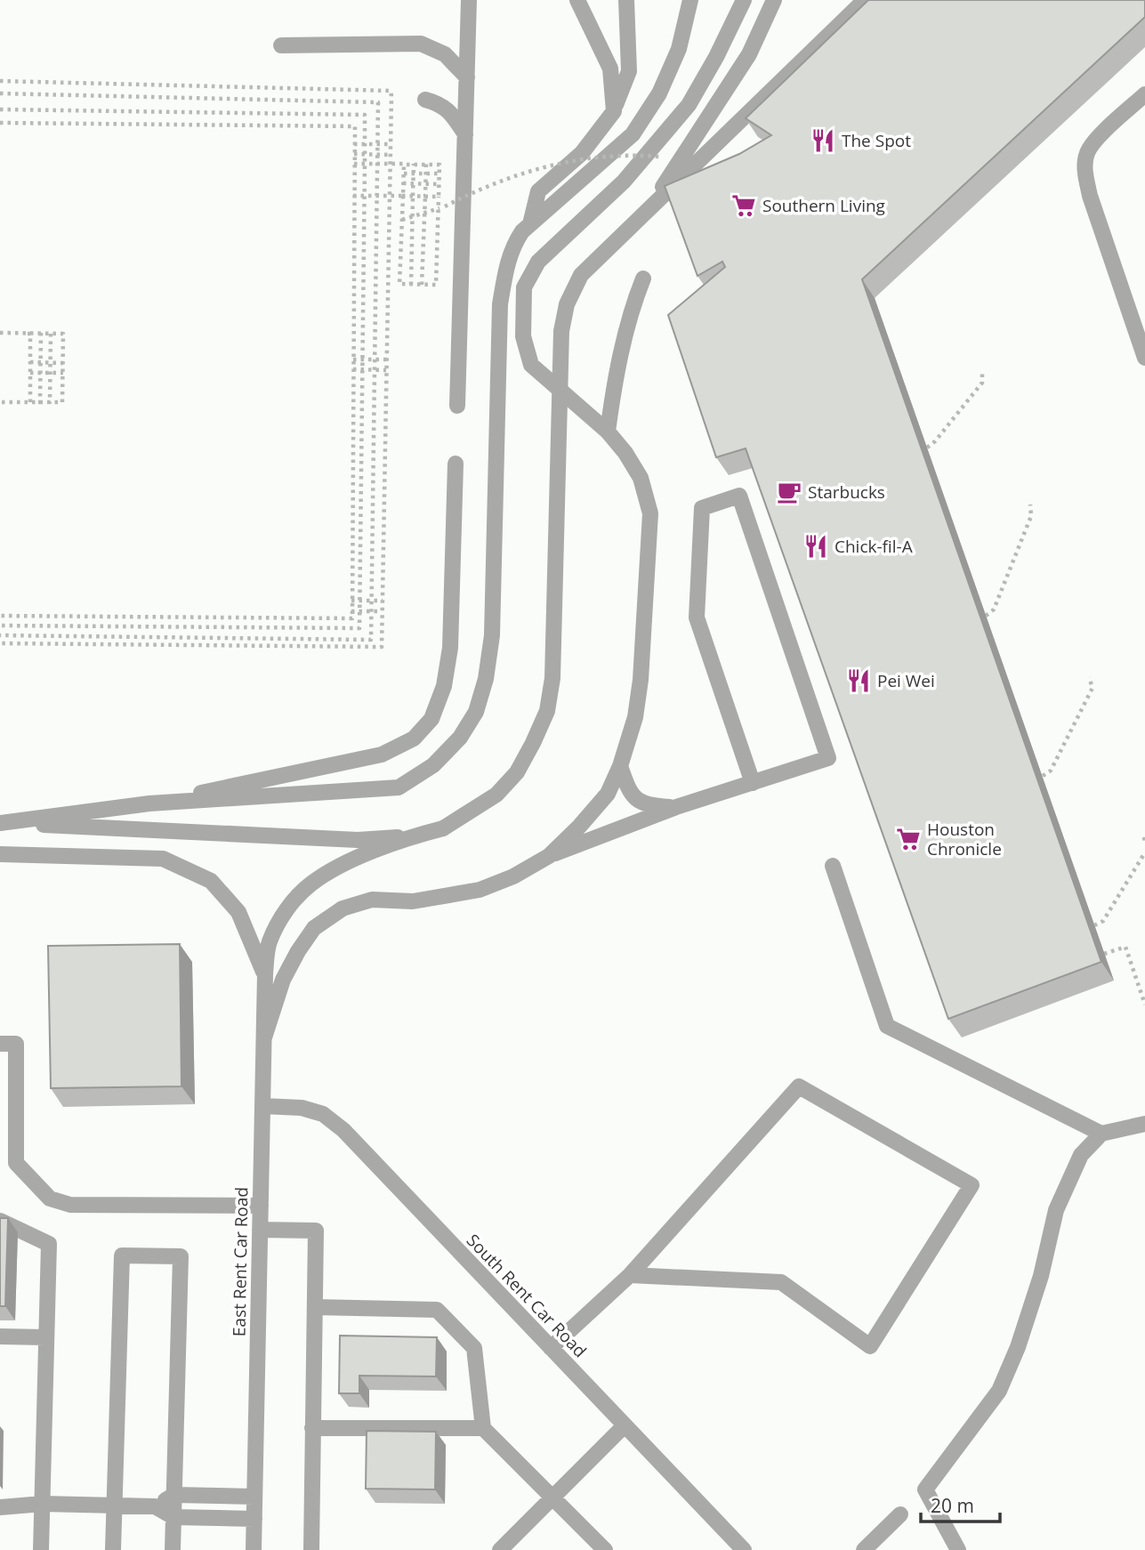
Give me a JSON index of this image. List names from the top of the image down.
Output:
{
  "streets": {
    "lane": ["East Rent Car Road", "South Rent Car Road"]
  },
  "crossings": [
    ["East Rent Car Road", "South Rent Car Road"]
  ],
  "places": {
    "restaurant": ["The Spot", "Chick-fil-A", "Pei Wei"],
    "supermarket": ["Southern Living", "Houston Chronicle"],
    "cafe": ["Starbucks"]
  },
  "scale_bar": "20 m"
}
